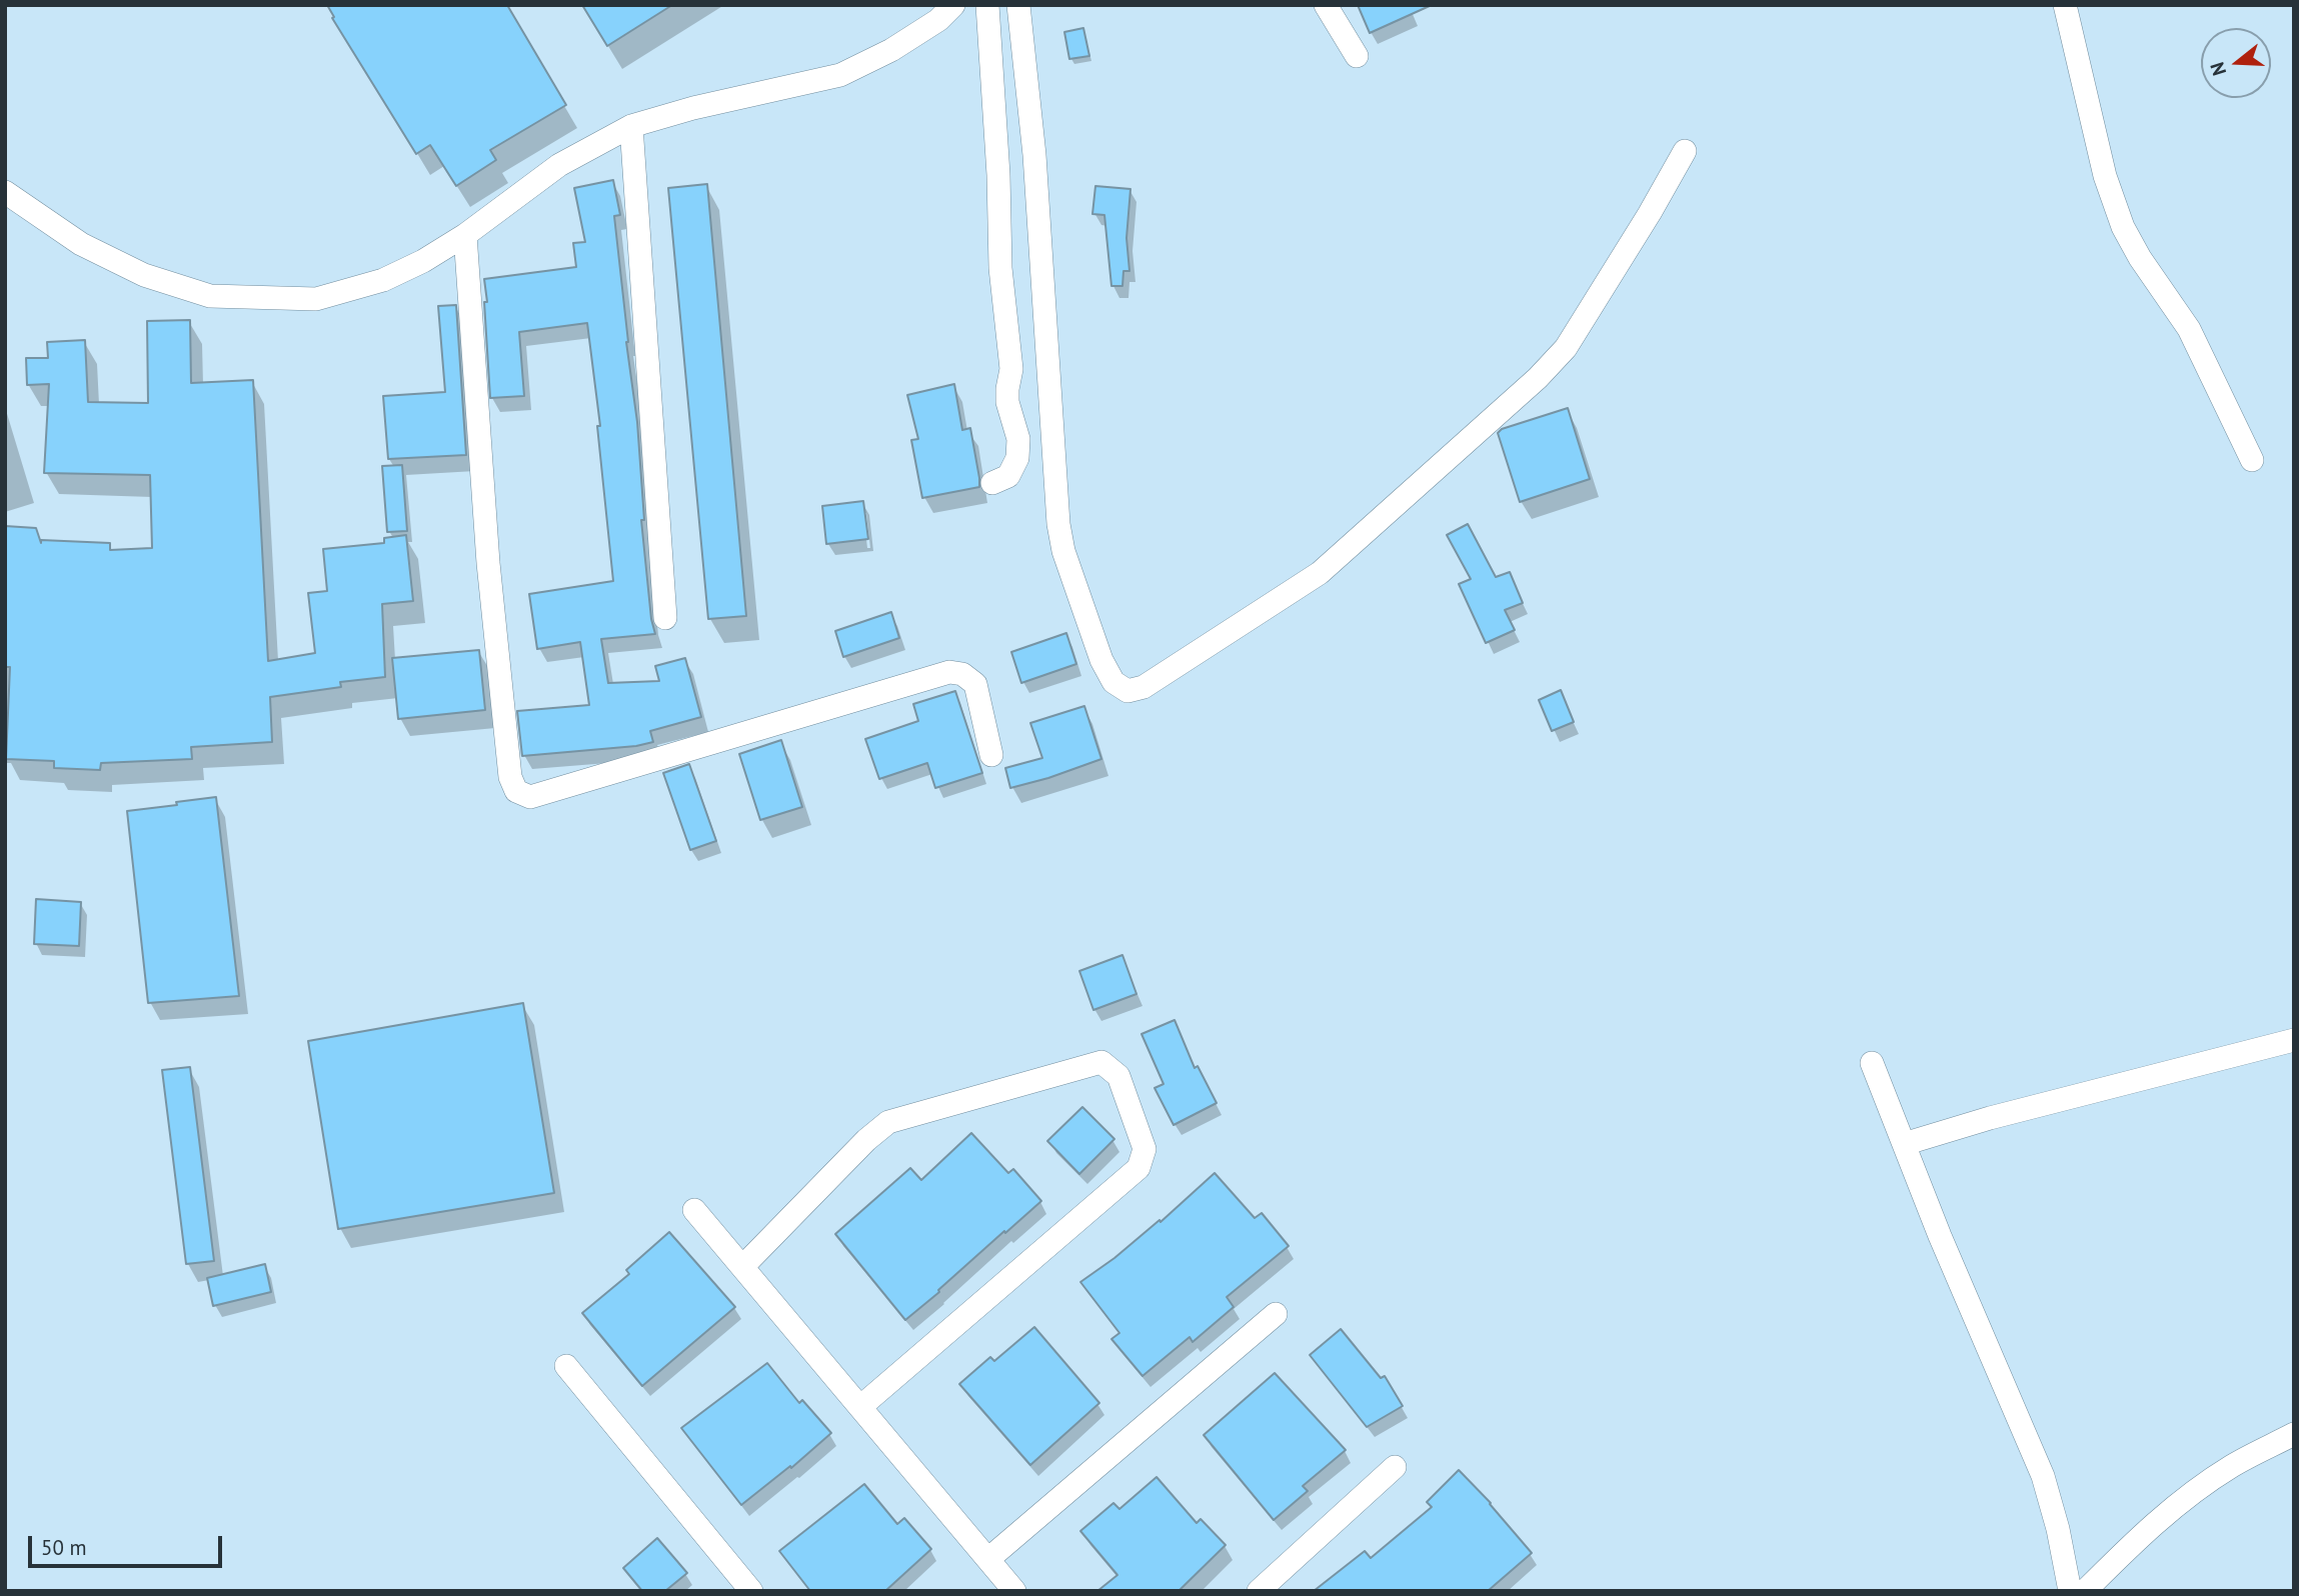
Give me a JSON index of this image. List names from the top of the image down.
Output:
{
  "scale_bar": "50 m",
  "north": "left"
}
